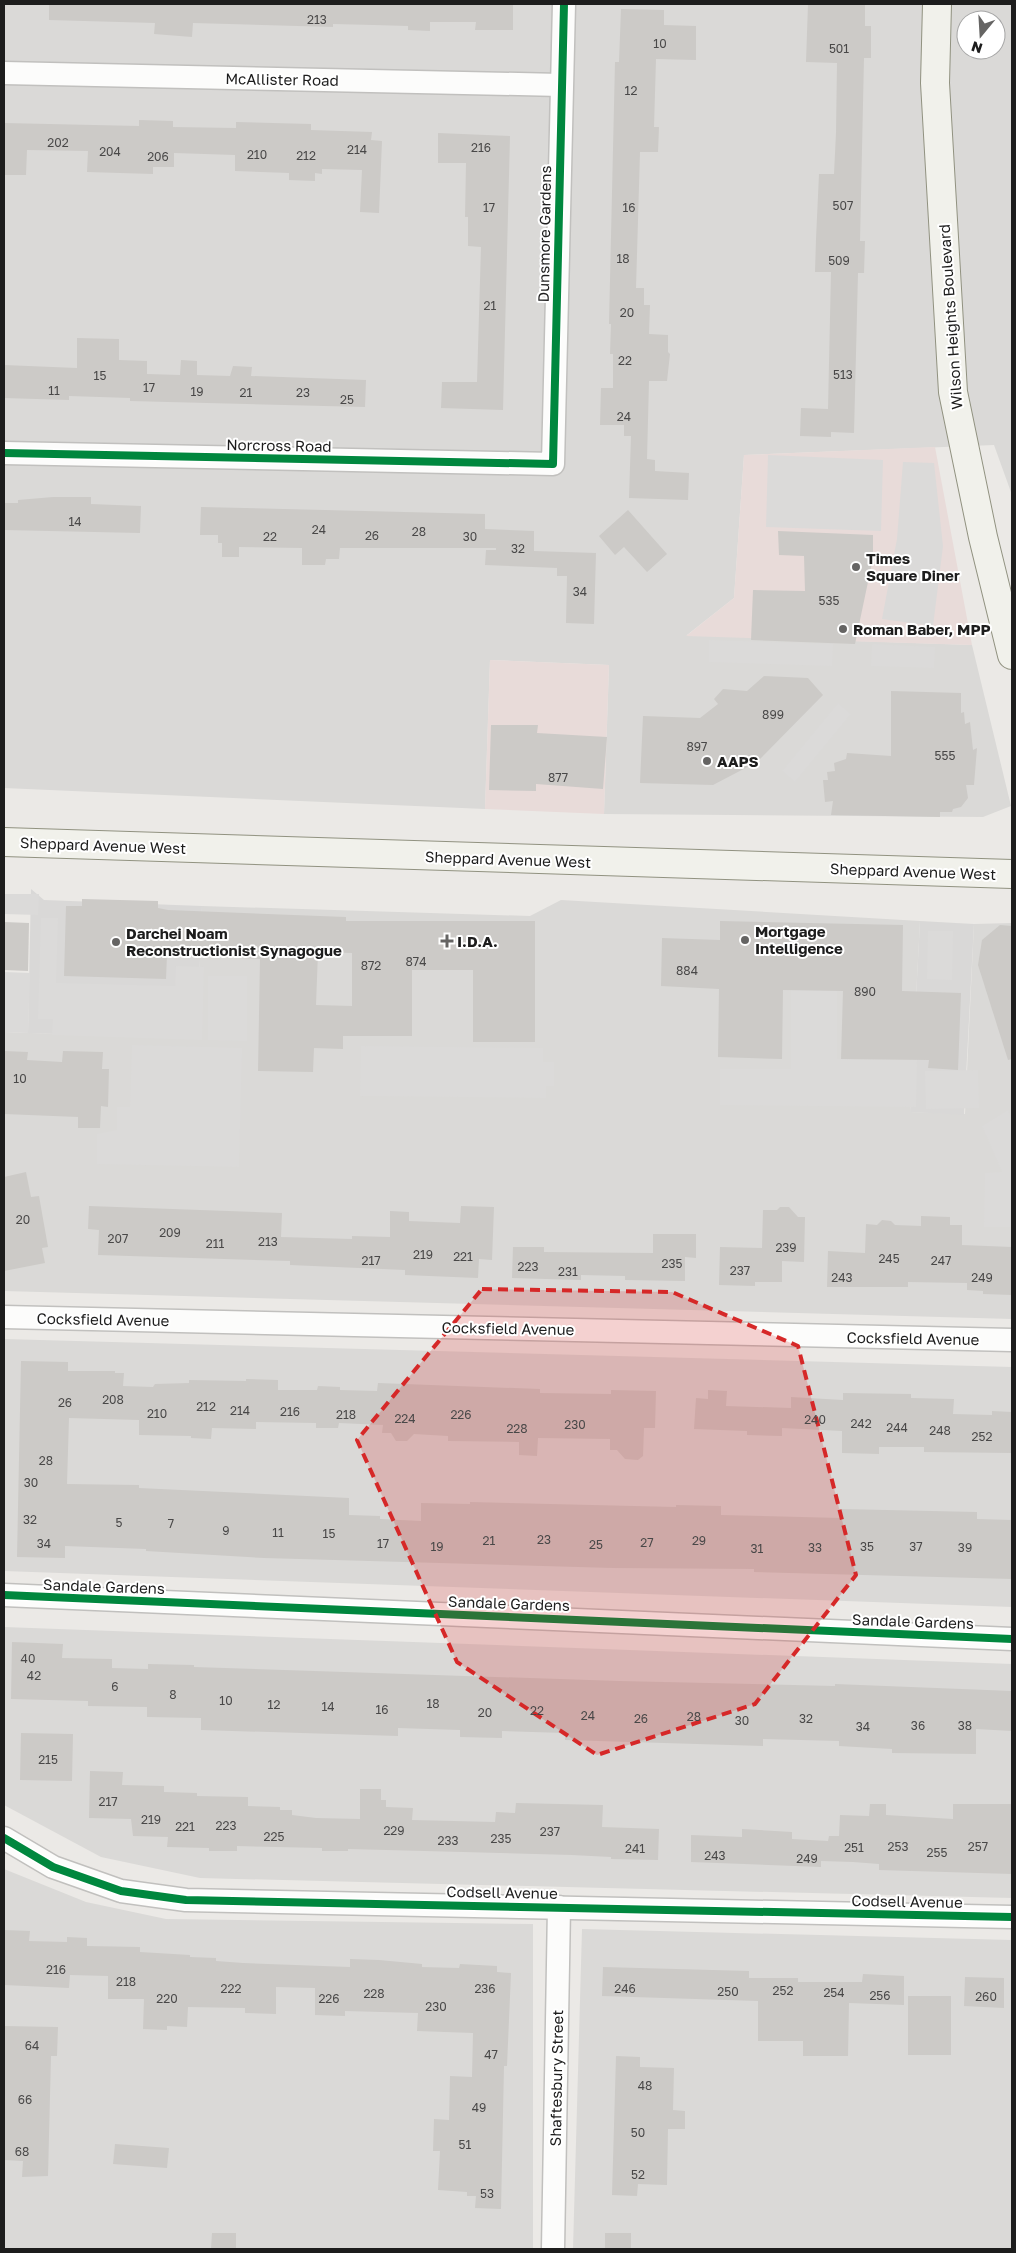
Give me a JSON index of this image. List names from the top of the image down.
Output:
{
  "streets": {
    "main road": ["Wilson Heights Boulevard", "Sheppard Avenue West"],
    "street": [
      "McAllister Road",
      "Dunsmore Gardens",
      "Norcross Road",
      "Cocksfield Avenue",
      "Sandale Gardens",
      "Codsell Avenue",
      "Shaftesbury Street"
    ]
  },
  "crossings": [
    ["McAllister Road", "Dunsmore Gardens"],
    ["Dunsmore Gardens", "Norcross Road"],
    ["Codsell Avenue", "Shaftesbury Street"]
  ],
  "places": {
    "other": [
      "Times Square Diner",
      "Roman Baber, MPP",
      "AAPS",
      "Mortgage Intelligence",
      "Darchei Noam Reconstructionist Synagogue"
    ],
    "health": ["I.D.A."]
  },
  "house_numbers": [
    "213",
    "10",
    "501",
    "12",
    "202",
    "216",
    "214",
    "204",
    "210",
    "212",
    "206",
    "507",
    "17",
    "16",
    "18",
    "509",
    "21",
    "20",
    "22",
    "513",
    "15",
    "17",
    "11",
    "19",
    "21",
    "23",
    "25",
    "24",
    "14",
    "24",
    "28",
    "26",
    "22",
    "30",
    "32",
    "34",
    "535",
    "899",
    "897",
    "555",
    "877",
    "874",
    "872",
    "884",
    "890",
    "10",
    "20",
    "209",
    "207",
    "213",
    "211",
    "239",
    "219",
    "221",
    "245",
    "217",
    "247",
    "235",
    "223",
    "237",
    "231",
    "243",
    "249",
    "208",
    "26",
    "212",
    "214",
    "216",
    "210",
    "218",
    "226",
    "224",
    "240",
    "242",
    "230",
    "244",
    "228",
    "248",
    "252",
    "28",
    "30",
    "32",
    "5",
    "7",
    "9",
    "11",
    "15",
    "23",
    "21",
    "29",
    "27",
    "34",
    "17",
    "25",
    "19",
    "35",
    "37",
    "33",
    "39",
    "31",
    "40",
    "42",
    "6",
    "8",
    "10",
    "18",
    "12",
    "14",
    "16",
    "22",
    "20",
    "24",
    "28",
    "26",
    "32",
    "30",
    "36",
    "38",
    "34",
    "215",
    "217",
    "219",
    "223",
    "221",
    "229",
    "237",
    "225",
    "235",
    "233",
    "253",
    "257",
    "251",
    "241",
    "255",
    "243",
    "249",
    "216",
    "218",
    "222",
    "236",
    "246",
    "252",
    "250",
    "254",
    "228",
    "256",
    "260",
    "220",
    "226",
    "230",
    "64",
    "47",
    "48",
    "66",
    "49",
    "50",
    "51",
    "68",
    "52",
    "53"
  ],
  "north": "bottom"
}
